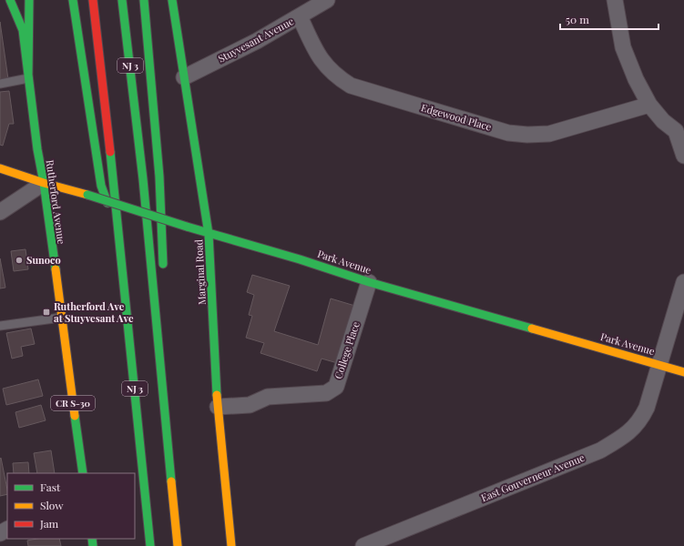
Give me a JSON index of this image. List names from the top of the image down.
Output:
{
  "streets": {
    "main road": [
      "NJ 3",
      "Rutherford Avenue",
      "Park Avenue",
      "Marginal Road",
      "CR S-30"
    ],
    "street": [
      "Stuyvesant Avenue",
      "Edgewood Place",
      "College Place",
      "East Gouverneur Avenue"
    ]
  },
  "crossings": [
    ["Stuyvesant Avenue", "Edgewood Place"],
    ["Stuyvesant Avenue", "Marginal Road"],
    ["Rutherford Avenue", "Park Avenue"],
    ["Park Avenue", "Marginal Road"],
    ["Park Avenue", "College Place"],
    ["Park Avenue", "East Gouverneur Avenue"],
    ["Marginal Road", "College Place"]
  ],
  "places": {
    "other": ["Sunoco"],
    "transit": ["Rutherford Ave at Stuyvesant Ave"]
  },
  "legend": ["Fast", "Slow", "Jam"],
  "scale_bar": "50 m"
}
